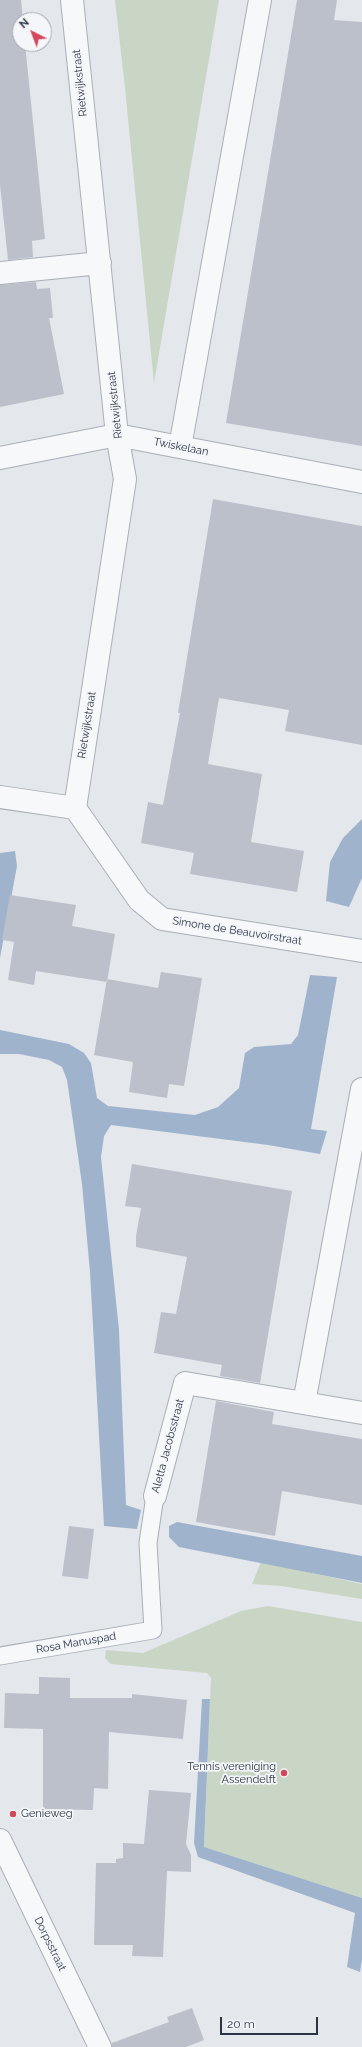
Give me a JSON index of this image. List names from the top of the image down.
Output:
{
  "streets": {
    "street": [
      "Rietwijkstraat",
      "Twiskelaan",
      "Simone de Beauvoirstraat",
      "Aletta Jacobsstraat",
      "Dorpsstraat"
    ],
    "lane": ["Rosa Manuspad"]
  },
  "crossings": [
    ["Rietwijkstraat", "Twiskelaan"],
    ["Rietwijkstraat", "Simone de Beauvoirstraat"],
    ["Aletta Jacobsstraat", "Rosa Manuspad"]
  ],
  "places": ["Tennis vereniging Assendelft", "Genieweg"],
  "scale_bar": "20 m",
  "north": "top left"
}
